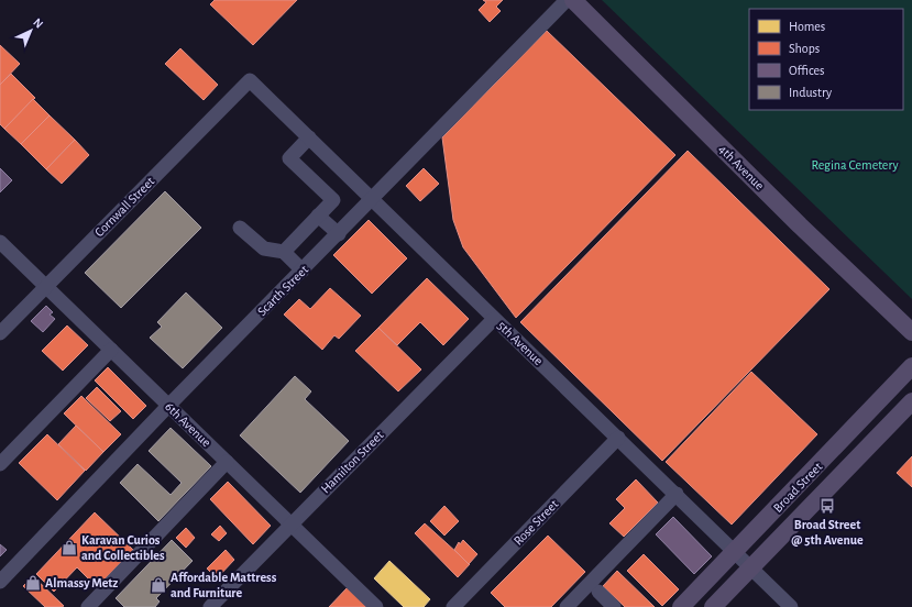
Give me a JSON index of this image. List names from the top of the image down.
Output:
{
  "streets": {
    "main road": ["4th Avenue", "Broad Street"],
    "street": [
      "Cornwall Street",
      "Scarth Street",
      "5th Avenue",
      "6th Avenue",
      "Hamilton Street",
      "Rose Street"
    ]
  },
  "crossings": [
    ["Cornwall Street", "5th Avenue"],
    ["Cornwall Street", "6th Avenue"],
    ["Scarth Street", "5th Avenue"],
    ["Scarth Street", "6th Avenue"],
    ["5th Avenue", "Hamilton Street"],
    ["5th Avenue", "Broad Street"],
    ["5th Avenue", "Rose Street"],
    ["6th Avenue", "Hamilton Street"]
  ],
  "parks": ["Regina Cemetery"],
  "places": {
    "bus stop": ["Broad Street @ 5th Avenue"],
    "shop": ["Karavan Curios and Collectibles", "Almassy Metz", "Affordable Mattress and Furniture"]
  },
  "legend": [
    "Homes",
    "Shops",
    "Offices",
    "Industry"
  ],
  "north": "top right"
}
